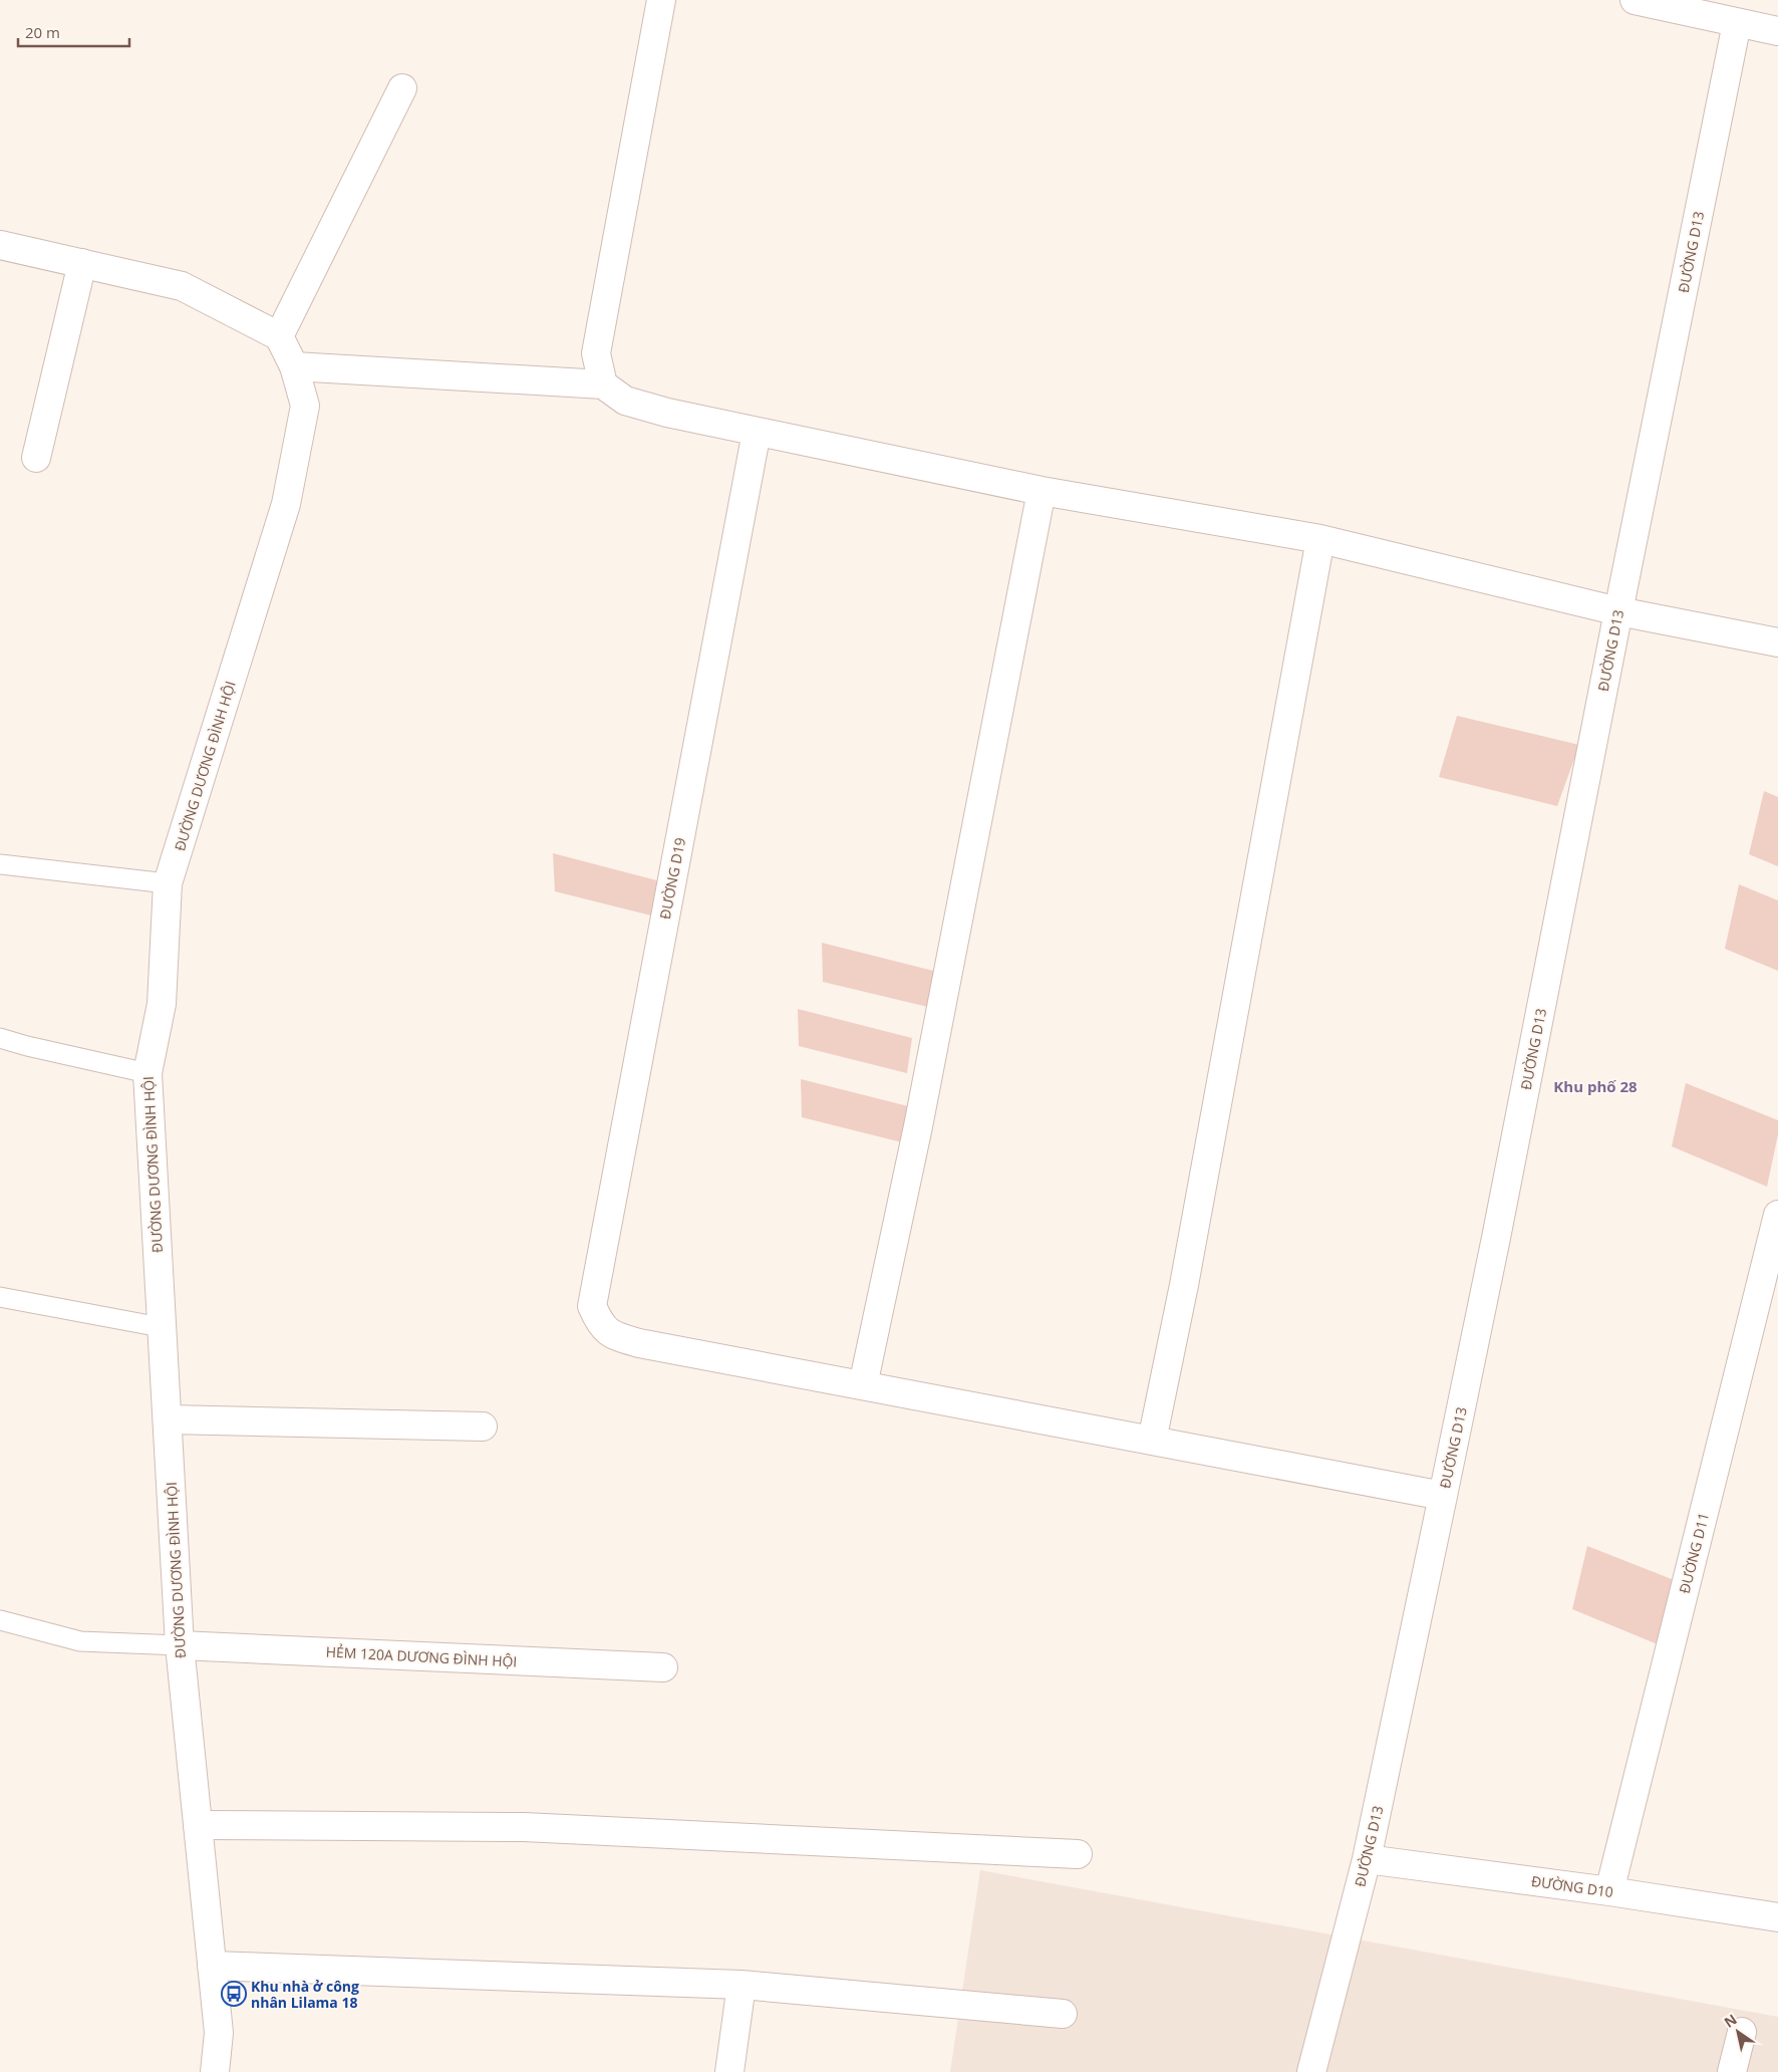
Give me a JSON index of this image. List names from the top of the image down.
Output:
{
  "streets": {
    "street": [
      "ĐƯỜNG D13",
      "ĐƯỜNG DƯƠNG ĐÌNH HỘI",
      "ĐƯỜNG D19",
      "ĐƯỜNG D11",
      "HẺM 120A DƯƠNG ĐÌNH HỘI",
      "ĐƯỜNG D10"
    ]
  },
  "crossings": [
    ["ĐƯỜNG D13", "ĐƯỜNG D10"],
    ["ĐƯỜNG DƯƠNG ĐÌNH HỘI", "HẺM 120A DƯƠNG ĐÌNH HỘI"],
    ["ĐƯỜNG D11", "ĐƯỜNG D10"]
  ],
  "districts": ["Khu phố 28"],
  "places": {
    "bus stop": ["Khu nhà ở công nhân Lilama 18"]
  },
  "scale_bar": "20 m",
  "north": "top left"
}
